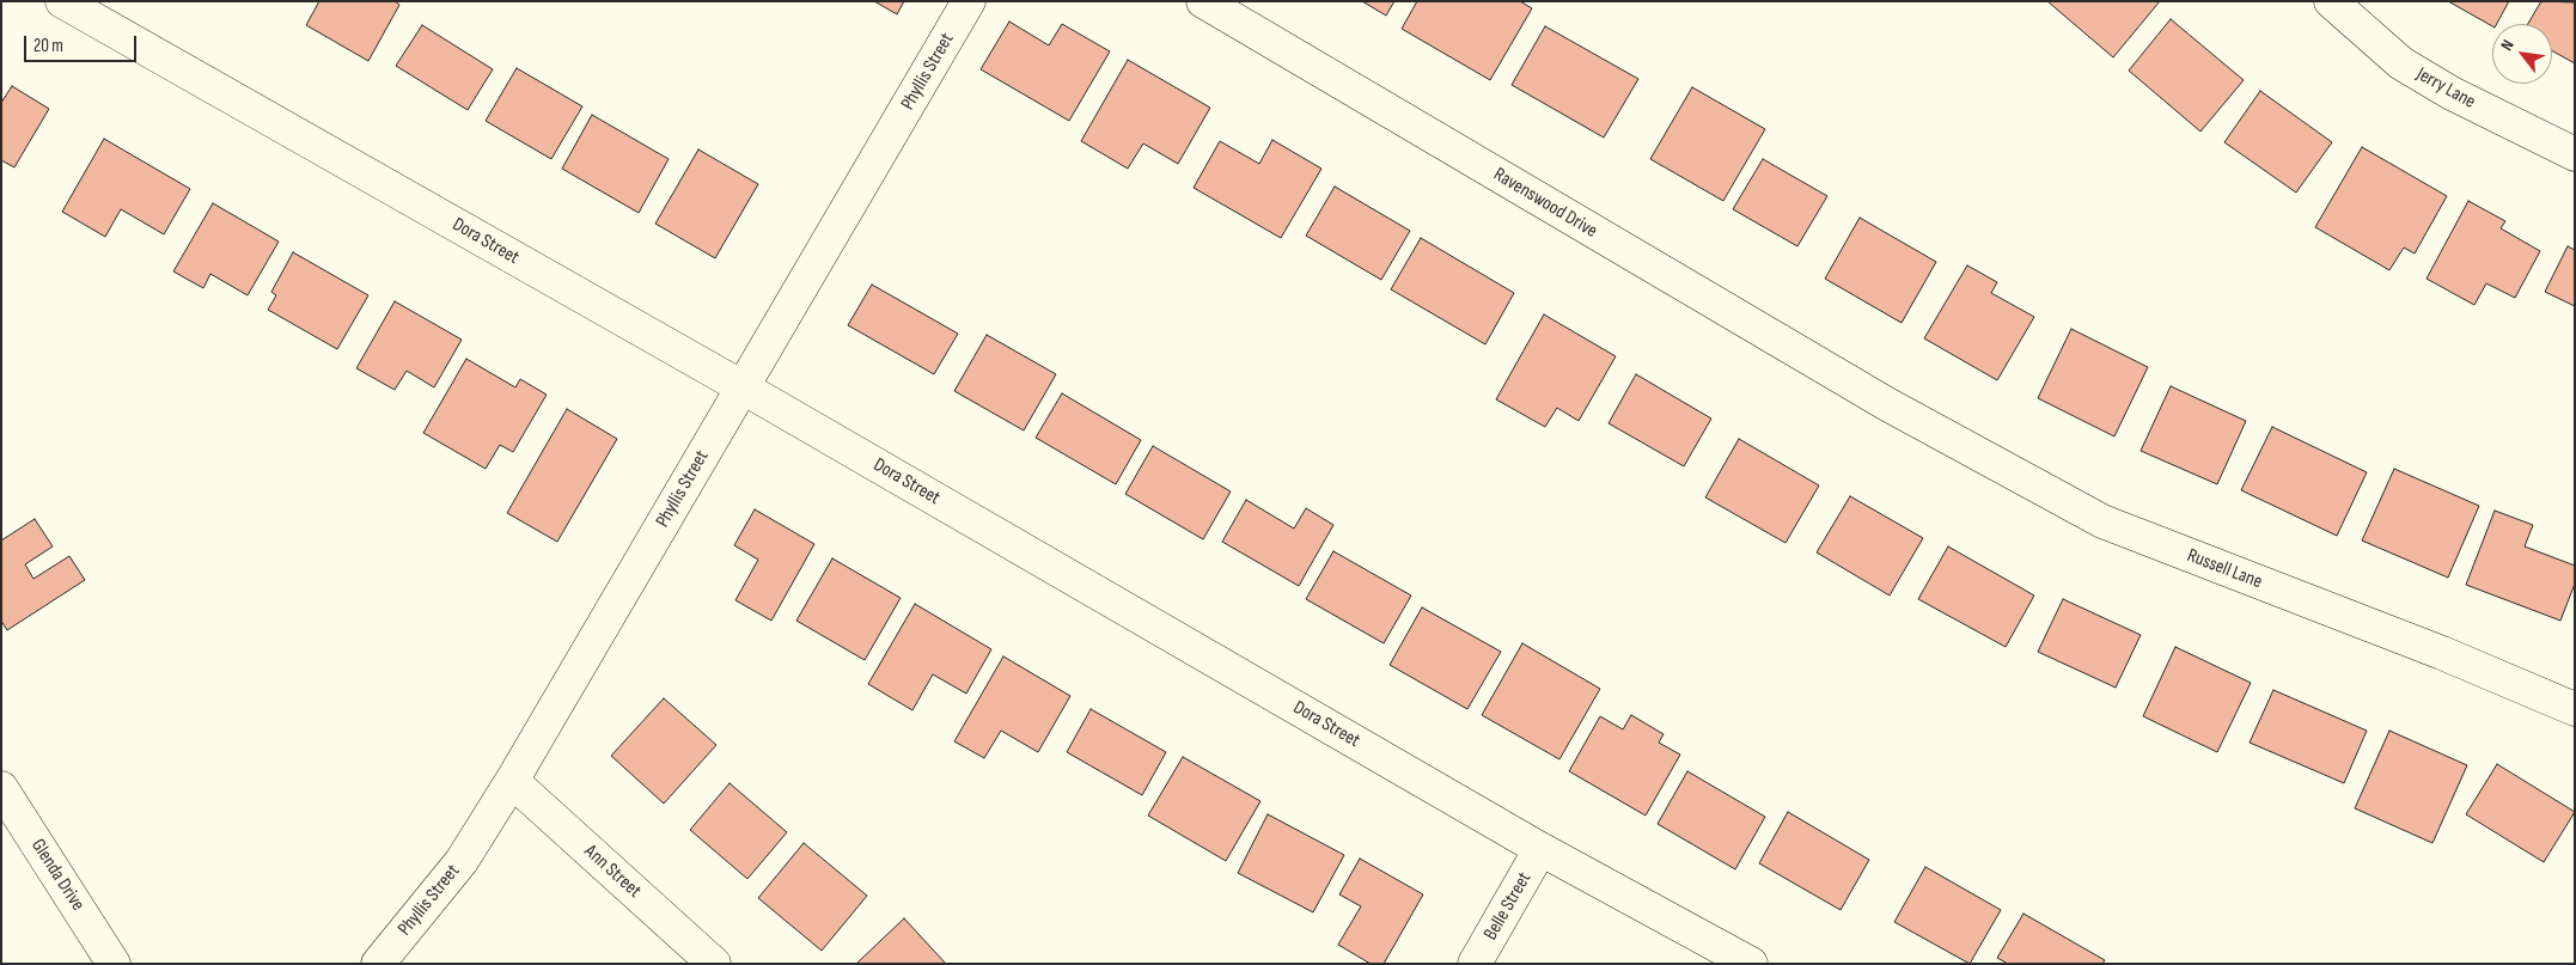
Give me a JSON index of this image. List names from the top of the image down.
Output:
{
  "streets": {
    "street": [
      "Phyllis Street",
      "Jerry Lane",
      "Ravenswood Drive",
      "Dora Street",
      "Russell Lane",
      "Ann Street",
      "Glenda Drive",
      "Belle Street"
    ]
  },
  "crossings": [
    ["Phyllis Street", "Dora Street"],
    ["Phyllis Street", "Ann Street"],
    ["Ravenswood Drive", "Russell Lane"],
    ["Dora Street", "Belle Street"]
  ],
  "scale_bar": "20 m",
  "north": "top left"
}
